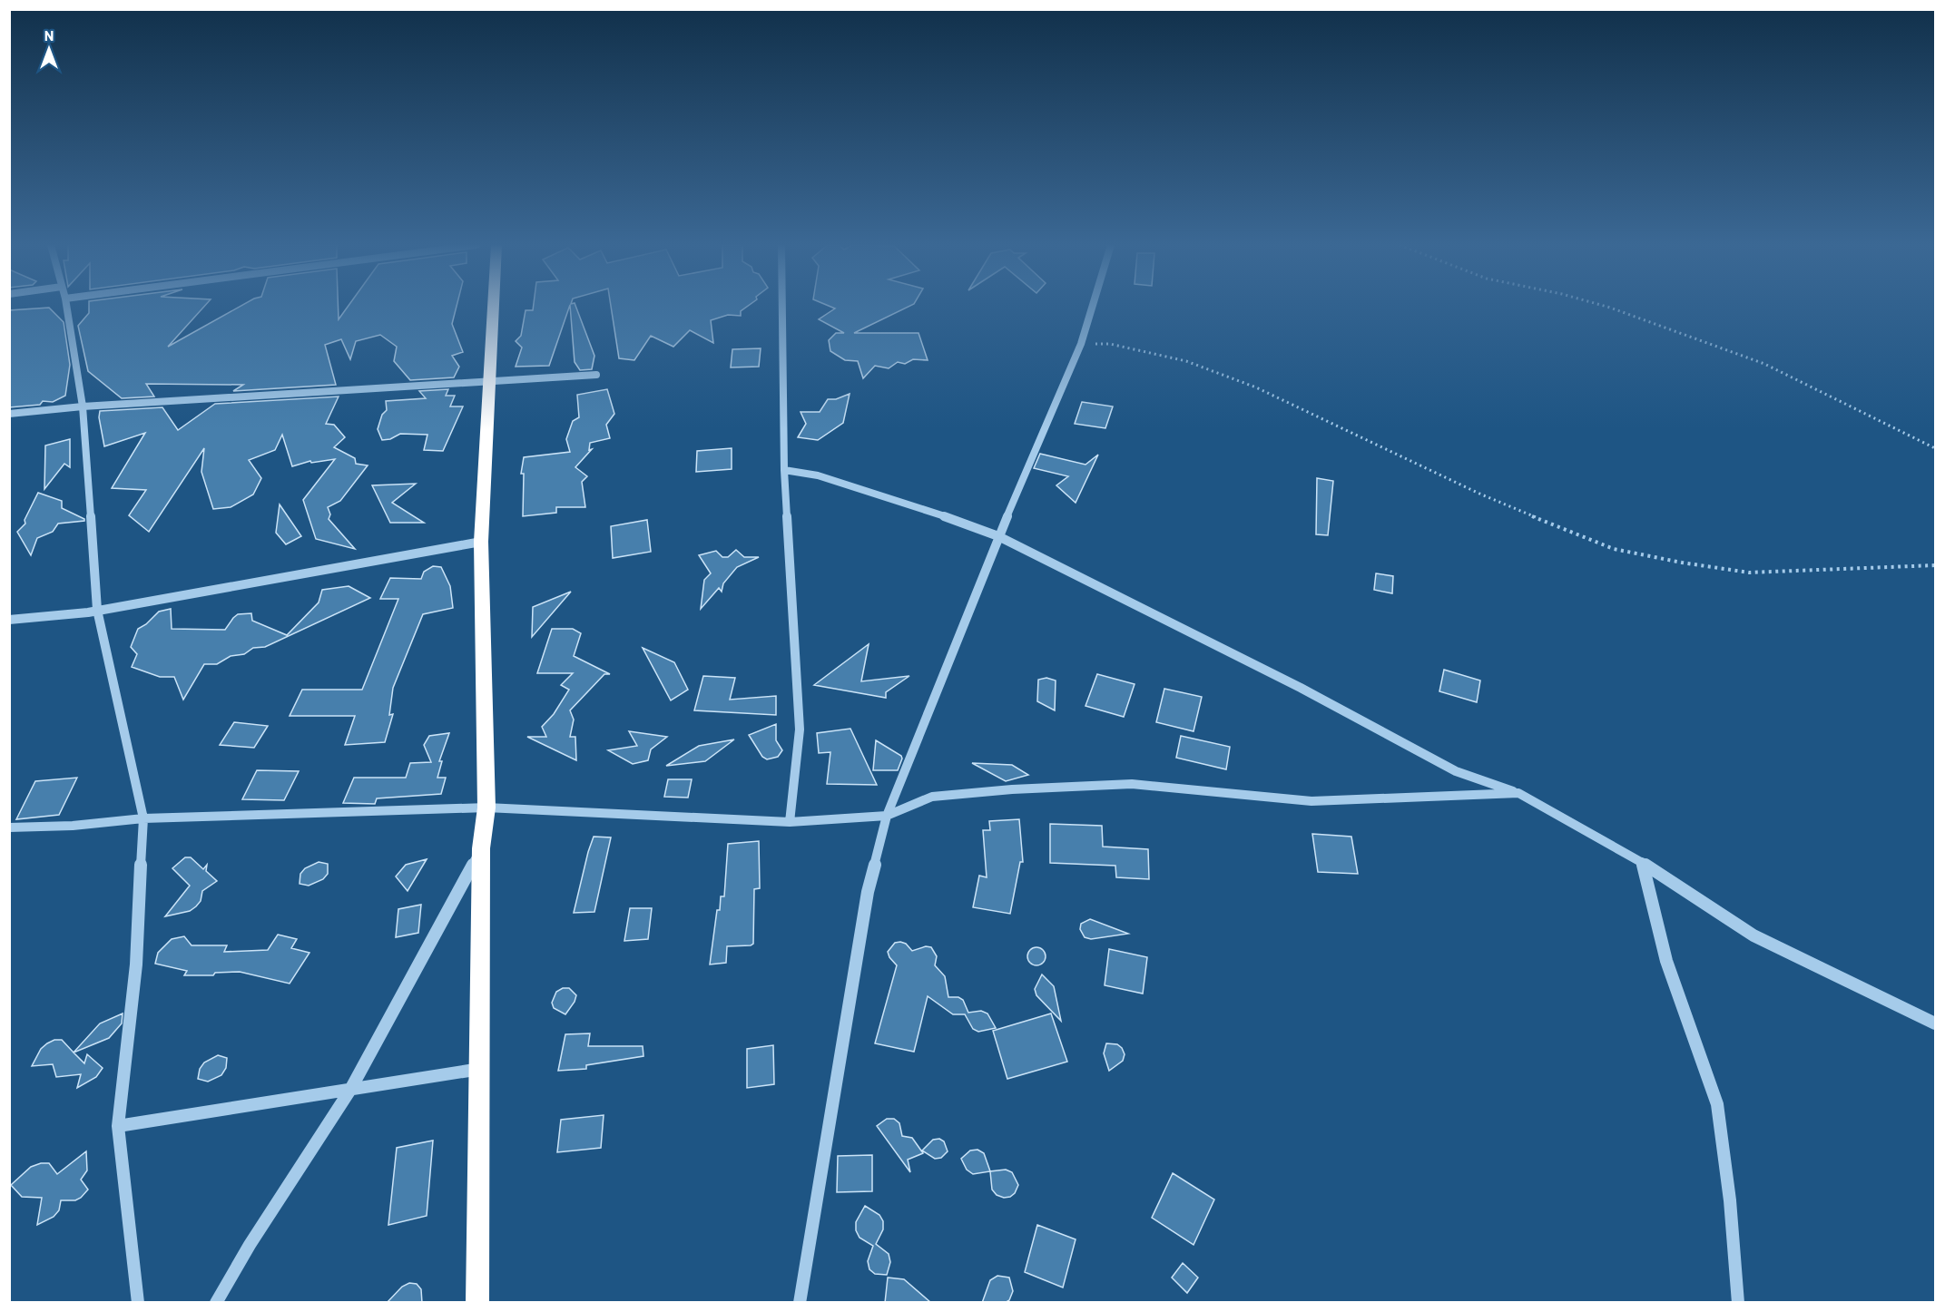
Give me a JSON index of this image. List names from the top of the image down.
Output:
{
  "north": "top"
}
